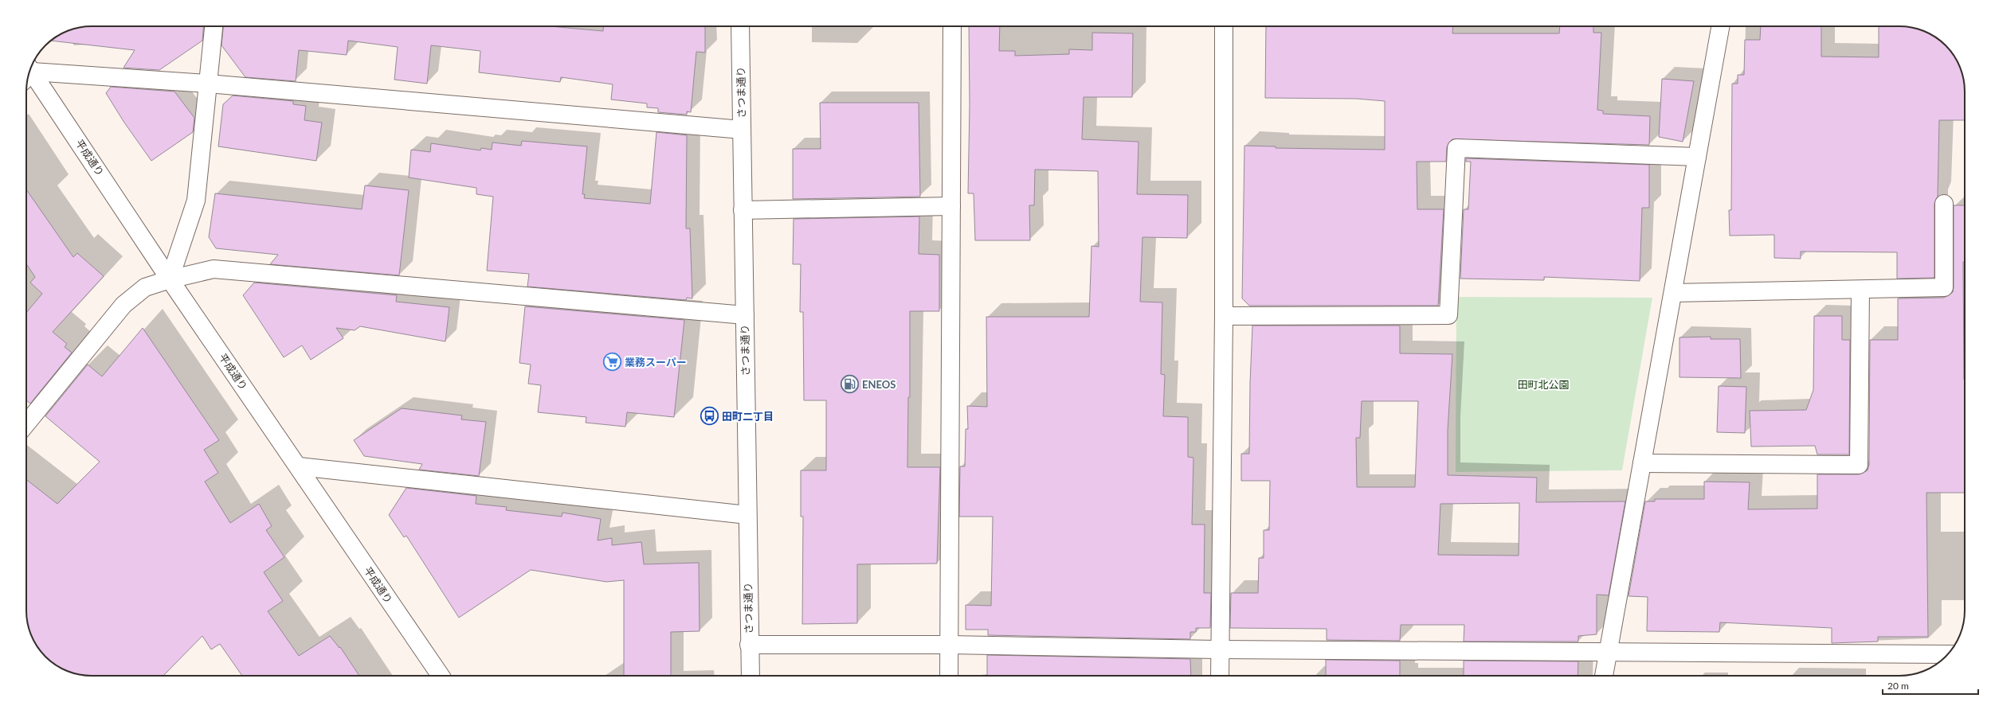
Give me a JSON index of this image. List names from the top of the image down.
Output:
{
  "streets": {
    "street": ["さつま通り", "平成通り"]
  },
  "parks": ["田町北公園"],
  "places": {
    "supermarket": ["業務スーパー"],
    "fuel station": ["ENEOS"],
    "bus stop": ["田町二丁目"]
  },
  "scale_bar": "20 m"
}
